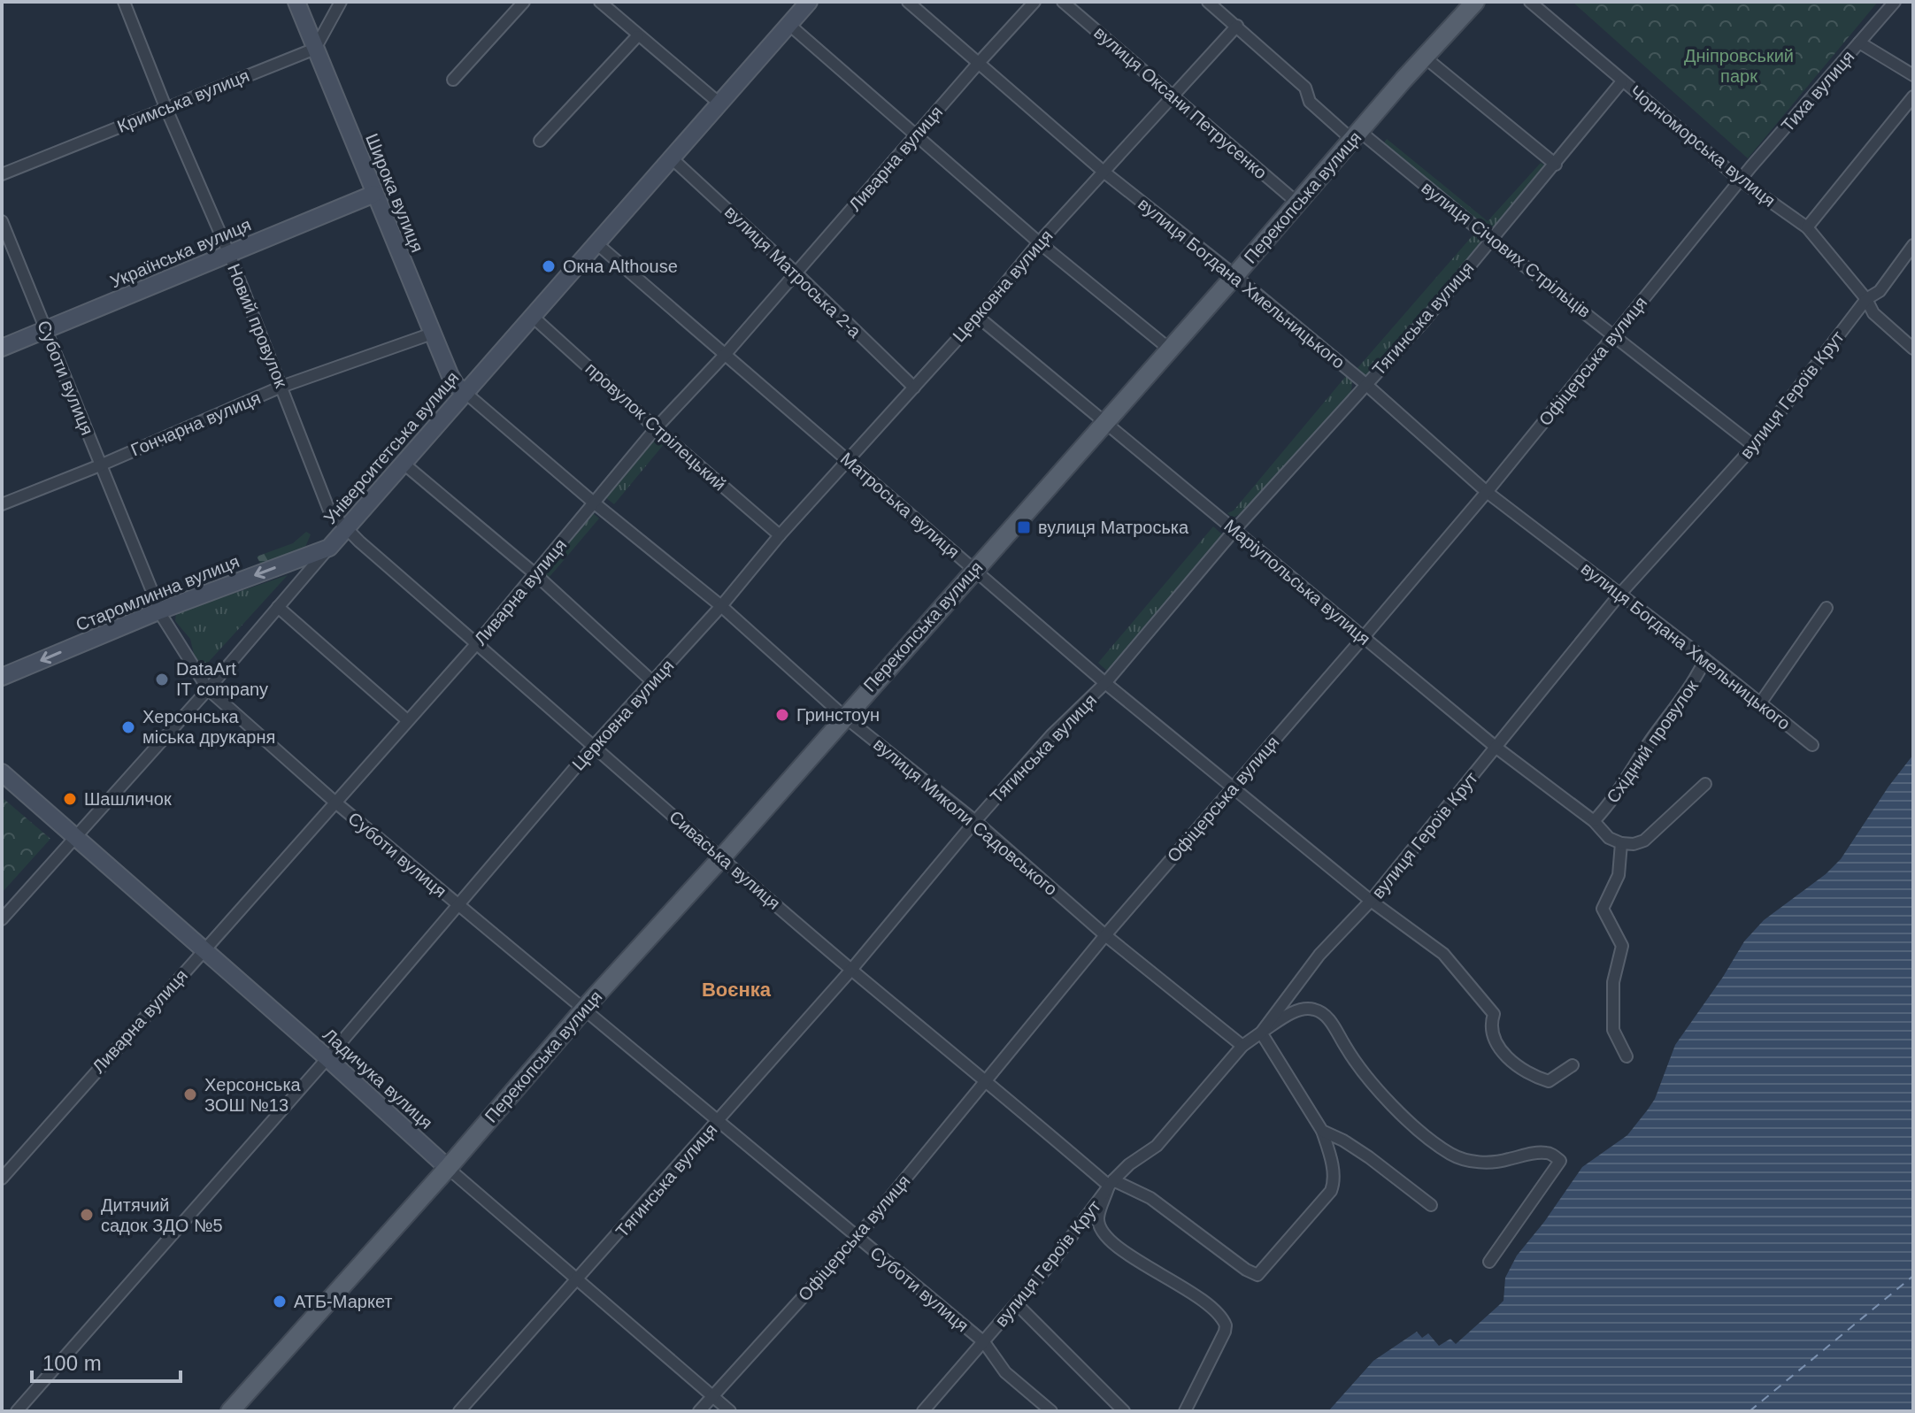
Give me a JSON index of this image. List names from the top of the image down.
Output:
{
  "streets": {
    "main road": ["Перекопська вулиця"],
    "street": [
      "Тиха вулиця",
      "Кримська вулиця",
      "вулиця Оксани Петрусенко",
      "Чорноморська вулиця",
      "Ливарна вулиця",
      "Широка вулиця",
      "вулиця Січових Стрільців",
      "Українська вулиця",
      "вулиця Матроська 2-а",
      "вулиця Богдана Хмельницького",
      "Церковна вулиця",
      "Тягинська вулиця",
      "Новий провулок",
      "Офіцерська вулиця",
      "Суботи вулиця",
      "вулиця Героїв Крут",
      "Гончарна вулиця",
      "провулок Стрілецький",
      "Університетська вулиця",
      "Матроська вулиця",
      "Маріупольська вулиця",
      "Старомлинна вулиця",
      "Східний провулок",
      "вулиця Миколи Садовського",
      "Сиваська вулиця",
      "Ладичука вулиця"
    ]
  },
  "crossings": [
    ["Тиха вулиця", "Чорноморська вулиця"],
    ["Тиха вулиця", "Офіцерська вулиця"],
    ["Кримська вулиця", "Широка вулиця"],
    ["Кримська вулиця", "Новий провулок"],
    ["вулиця Оксани Петрусенко", "Перекопська вулиця"],
    ["вулиця Оксани Петрусенко", "Церковна вулиця"],
    ["Чорноморська вулиця", "Тягинська вулиця"],
    ["Чорноморська вулиця", "Офіцерська вулиця"],
    ["Чорноморська вулиця", "вулиця Героїв Крут"],
    ["Ливарна вулиця", "вулиця Матроська 2-а"],
    ["Ливарна вулиця", "вулиця Богдана Хмельницького"],
    ["Ливарна вулиця", "Суботи вулиця"],
    ["Ливарна вулиця", "провулок Стрілецький"],
    ["Ливарна вулиця", "Матроська вулиця"],
    ["Ливарна вулиця", "вулиця Миколи Садовського"],
    ["Ливарна вулиця", "Сиваська вулиця"],
    ["Ливарна вулиця", "Ладичука вулиця"],
    ["Широка вулиця", "Українська вулиця"],
    ["Широка вулиця", "Гончарна вулиця"],
    ["Широка вулиця", "Університетська вулиця"],
    ["Широка вулиця", "вулиця Миколи Садовського"],
    ["Перекопська вулиця", "вулиця Січових Стрільців"],
    ["Перекопська вулиця", "вулиця Богдана Хмельницького"],
    ["Перекопська вулиця", "Суботи вулиця"],
    ["Перекопська вулиця", "Матроська вулиця"],
    ["Перекопська вулиця", "Маріупольська вулиця"],
    ["Перекопська вулиця", "вулиця Миколи Садовського"],
    ["Перекопська вулиця", "Сиваська вулиця"],
    ["Перекопська вулиця", "Ладичука вулиця"],
    ["вулиця Січових Стрільців", "Церковна вулиця"],
    ["вулиця Січових Стрільців", "Тягинська вулиця"],
    ["вулиця Січових Стрільців", "Офіцерська вулиця"],
    ["вулиця Січових Стрільців", "вулиця Героїв Крут"],
    ["Українська вулиця", "Новий провулок"],
    ["Українська вулиця", "Суботи вулиця"],
    ["вулиця Матроська 2-а", "Церковна вулиця"],
    ["вулиця Матроська 2-а", "Університетська вулиця"],
    ["вулиця Богдана Хмельницького", "Церковна вулиця"],
    ["вулиця Богдана Хмельницького", "Тягинська вулиця"],
    ["вулиця Богдана Хмельницького", "Офіцерська вулиця"],
    ["вулиця Богдана Хмельницького", "вулиця Героїв Крут"],
    ["вулиця Богдана Хмельницького", "Східний провулок"],
    ["Церковна вулиця", "Суботи вулиця"],
    ["Церковна вулиця", "провулок Стрілецький"],
    ["Церковна вулиця", "Матроська вулиця"],
    ["Церковна вулиця", "Маріупольська вулиця"],
    ["Церковна вулиця", "вулиця Миколи Садовського"],
    ["Церковна вулиця", "Сиваська вулиця"],
    ["Церковна вулиця", "Ладичука вулиця"],
    ["Тягинська вулиця", "Суботи вулиця"],
    ["Тягинська вулиця", "Матроська вулиця"],
    ["Тягинська вулиця", "Маріупольська вулиця"],
    ["Тягинська вулиця", "вулиця Миколи Садовського"],
    ["Тягинська вулиця", "Сиваська вулиця"],
    ["Тягинська вулиця", "Ладичука вулиця"],
    ["Новий провулок", "Гончарна вулиця"],
    ["Новий провулок", "Університетська вулиця"],
    ["Новий провулок", "Сиваська вулиця"],
    ["Офіцерська вулиця", "Суботи вулиця"],
    ["Офіцерська вулиця", "Матроська вулиця"],
    ["Офіцерська вулиця", "Маріупольська вулиця"],
    ["Офіцерська вулиця", "вулиця Миколи Садовського"],
    ["Офіцерська вулиця", "Сиваська вулиця"],
    ["Офіцерська вулиця", "Ладичука вулиця"],
    ["Суботи вулиця", "вулиця Героїв Крут"],
    ["Суботи вулиця", "Гончарна вулиця"],
    ["Суботи вулиця", "Університетська вулиця"],
    ["Суботи вулиця", "Старомлинна вулиця"],
    ["вулиця Героїв Крут", "Матроська вулиця"],
    ["вулиця Героїв Крут", "Маріупольська вулиця"],
    ["вулиця Героїв Крут", "вулиця Миколи Садовського"],
    ["вулиця Героїв Крут", "Сиваська вулиця"],
    ["провулок Стрілецький", "Університетська вулиця"],
    ["Університетська вулиця", "Матроська вулиця"],
    ["Університетська вулиця", "Старомлинна вулиця"],
    ["Університетська вулиця", "вулиця Миколи Садовського"],
    ["Університетська вулиця", "Сиваська вулиця"],
    ["Університетська вулиця", "Ладичука вулиця"],
    ["Маріупольська вулиця", "Східний провулок"]
  ],
  "one_way": ["Старомлинна вулиця"],
  "districts": ["Воєнка"],
  "parks": ["Дніпровський парк"],
  "places": {
    "other": [
      "Окна Althouse",
      "DataArt IT company",
      "Гринстоун",
      "Херсонська міська друкарня",
      "Шашличок",
      "Херсонська ЗОШ №13",
      "Дитячий садок ЗДО №5",
      "АТБ-Маркет"
    ],
    "transit": ["вулиця Матроська"]
  },
  "scale_bar": "100 m"
}
